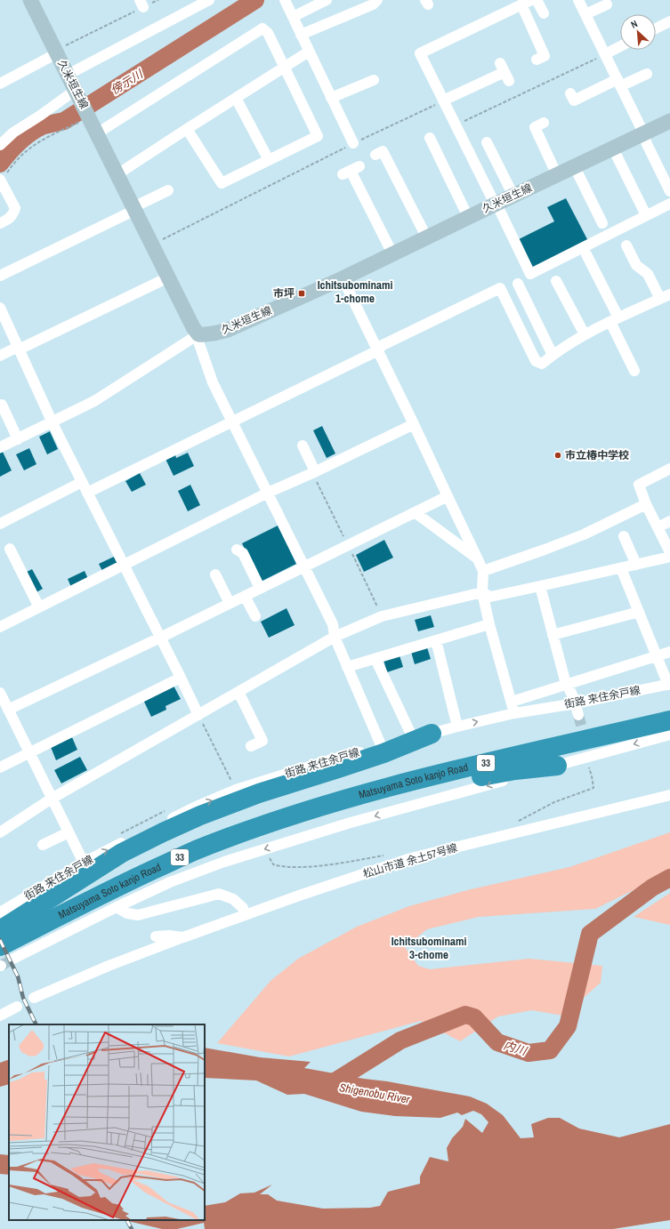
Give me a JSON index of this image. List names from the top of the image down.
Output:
{
  "streets": {
    "highway": ["33", "Matsuyama Soto kanjo Road"],
    "main road": ["久米垣生線"],
    "street": ["街路 来住余戸線", "松山市道 余土57号線"]
  },
  "districts": ["Ichitsubominami 1-chome", "Ichitsubominami 3-chome"],
  "water": ["傍示川", "内川", "Shigenobu River"],
  "places": {
    "transit": ["市坪"],
    "other": ["市立椿中学校"]
  },
  "north": "top left"
}
